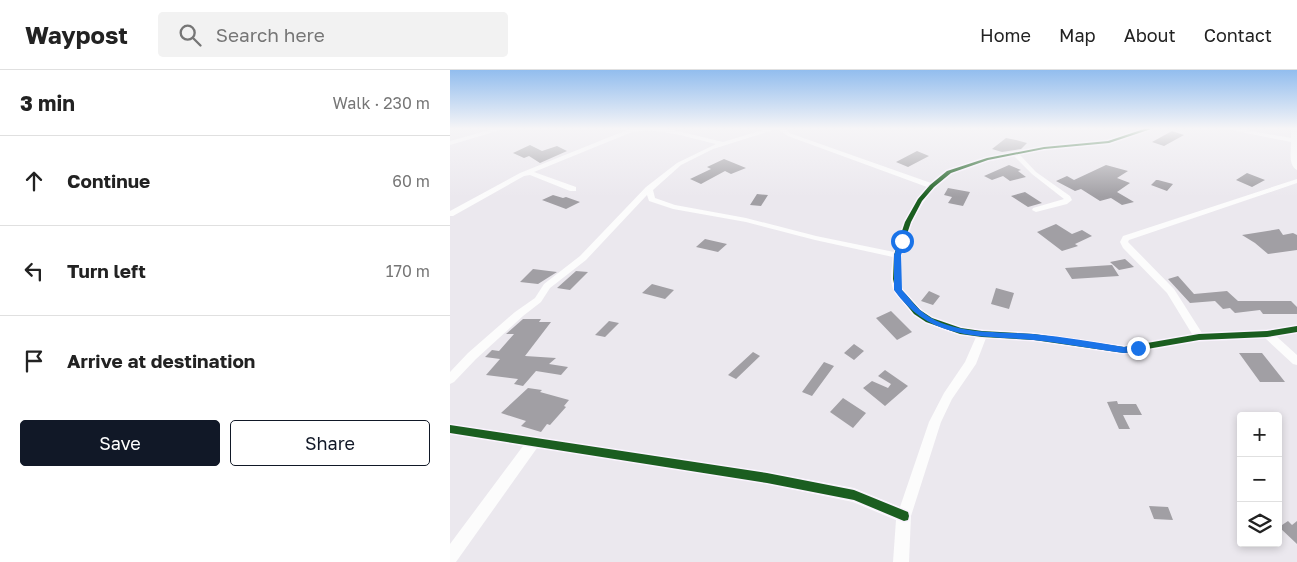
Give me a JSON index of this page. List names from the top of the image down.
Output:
{
  "page": {
    "header": "Waypost",
    "search": "Search here",
    "nav": [
      "Home",
      "Map",
      "About",
      "Contact"
    ],
    "heading": ["3 min", "Walk · 230 m"],
    "list": [
      ["Continue", "60 m"],
      ["Turn left", "170 m"],
      "Arrive at destination"
    ],
    "buttons": ["Save", "Share"],
    "map_buttons": ["+", "−"]
  }
}
